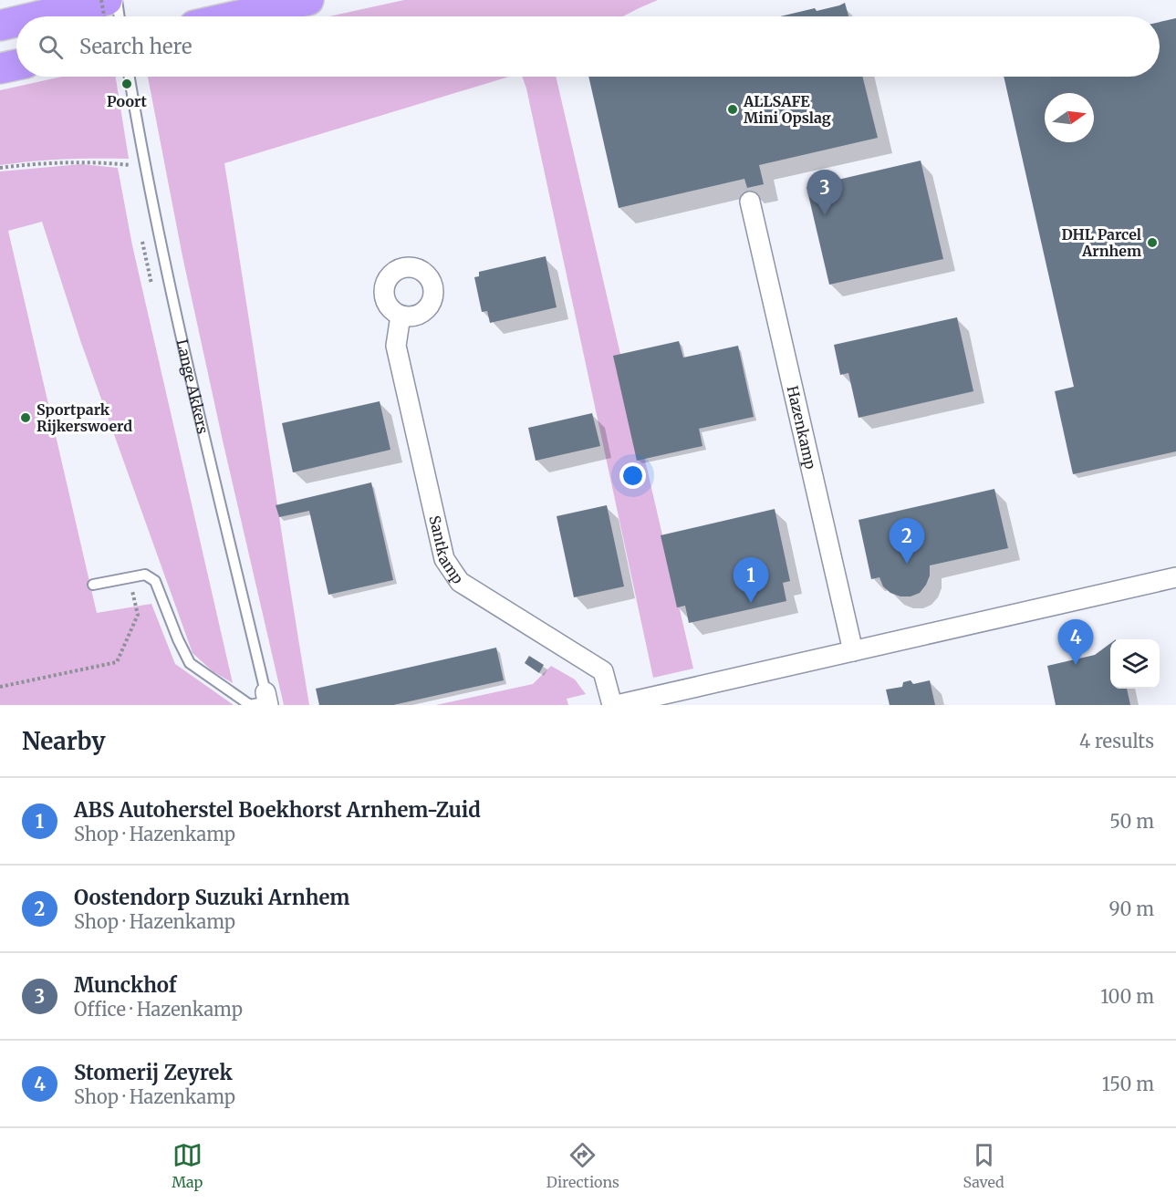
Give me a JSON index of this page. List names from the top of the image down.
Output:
{
  "streets": {
    "street": ["Hazenkamp", "Santkamp"],
    "lane": ["Lange Akkers"]
  },
  "places": [
    "Poort",
    "ALLSAFE Mini Opslag",
    "DHL Parcel Arnhem",
    "Sportpark Rijkerswoerd"
  ],
  "north": "right",
  "page": {
    "search": "Search here",
    "pins": [
      "3",
      "2",
      "1",
      "4"
    ],
    "heading": ["Nearby", "4 results"],
    "list": [
      {
        "mark": "1",
        "name": "ABS Autoherstel Boekhorst Arnhem-Zuid",
        "note": "Shop · Hazenkamp",
        "value": "50 m"
      },
      {
        "mark": "2",
        "name": "Oostendorp Suzuki Arnhem",
        "note": "Shop · Hazenkamp",
        "value": "90 m"
      },
      {
        "mark": "3",
        "name": "Munckhof",
        "note": "Office · Hazenkamp",
        "value": "100 m"
      },
      {
        "mark": "4",
        "name": "Stomerij Zeyrek",
        "note": "Shop · Hazenkamp",
        "value": "150 m"
      }
    ],
    "nav": ["Map", "Directions", "Saved"]
  }
}
